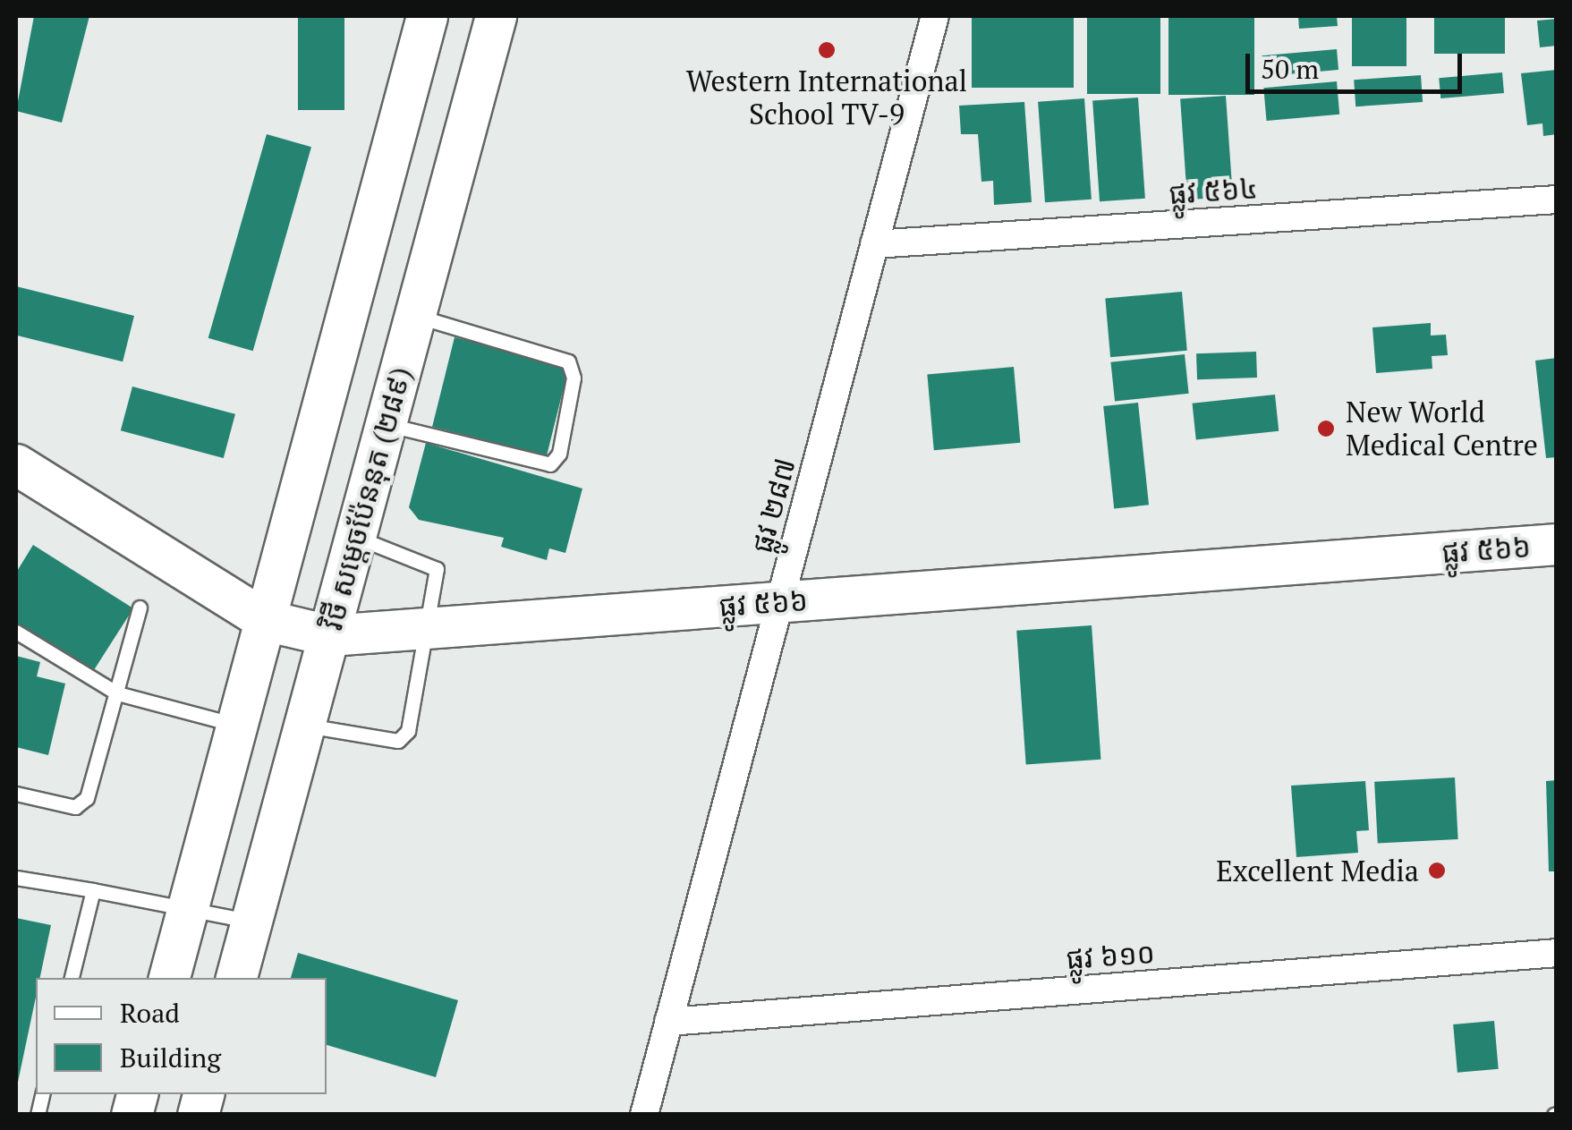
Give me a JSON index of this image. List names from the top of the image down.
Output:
{
  "streets": {
    "main road": ["វិថី សម្តេចប៉ែននុត (២៨៩)", "ផ្លូវ ៥៦៦"],
    "street": ["ផ្លូវ ៥៦៤", "ផ្លូវ ២៨៧", "ផ្លូវ ៦១០"]
  },
  "crossings": [
    ["ផ្លូវ ៥៦៤", "ផ្លូវ ២៨៧"],
    ["វិថី សម្តេចប៉ែននុត (២៨៩)", "ផ្លូវ ៥៦៦"],
    ["ផ្លូវ ២៨៧", "ផ្លូវ ៥៦៦"],
    ["ផ្លូវ ២៨៧", "ផ្លូវ ៦១០"]
  ],
  "places": ["Western International School TV-9", "New World Medical Centre", "Excellent Media"],
  "legend": ["Road", "Building"],
  "scale_bar": "50 m"
}
